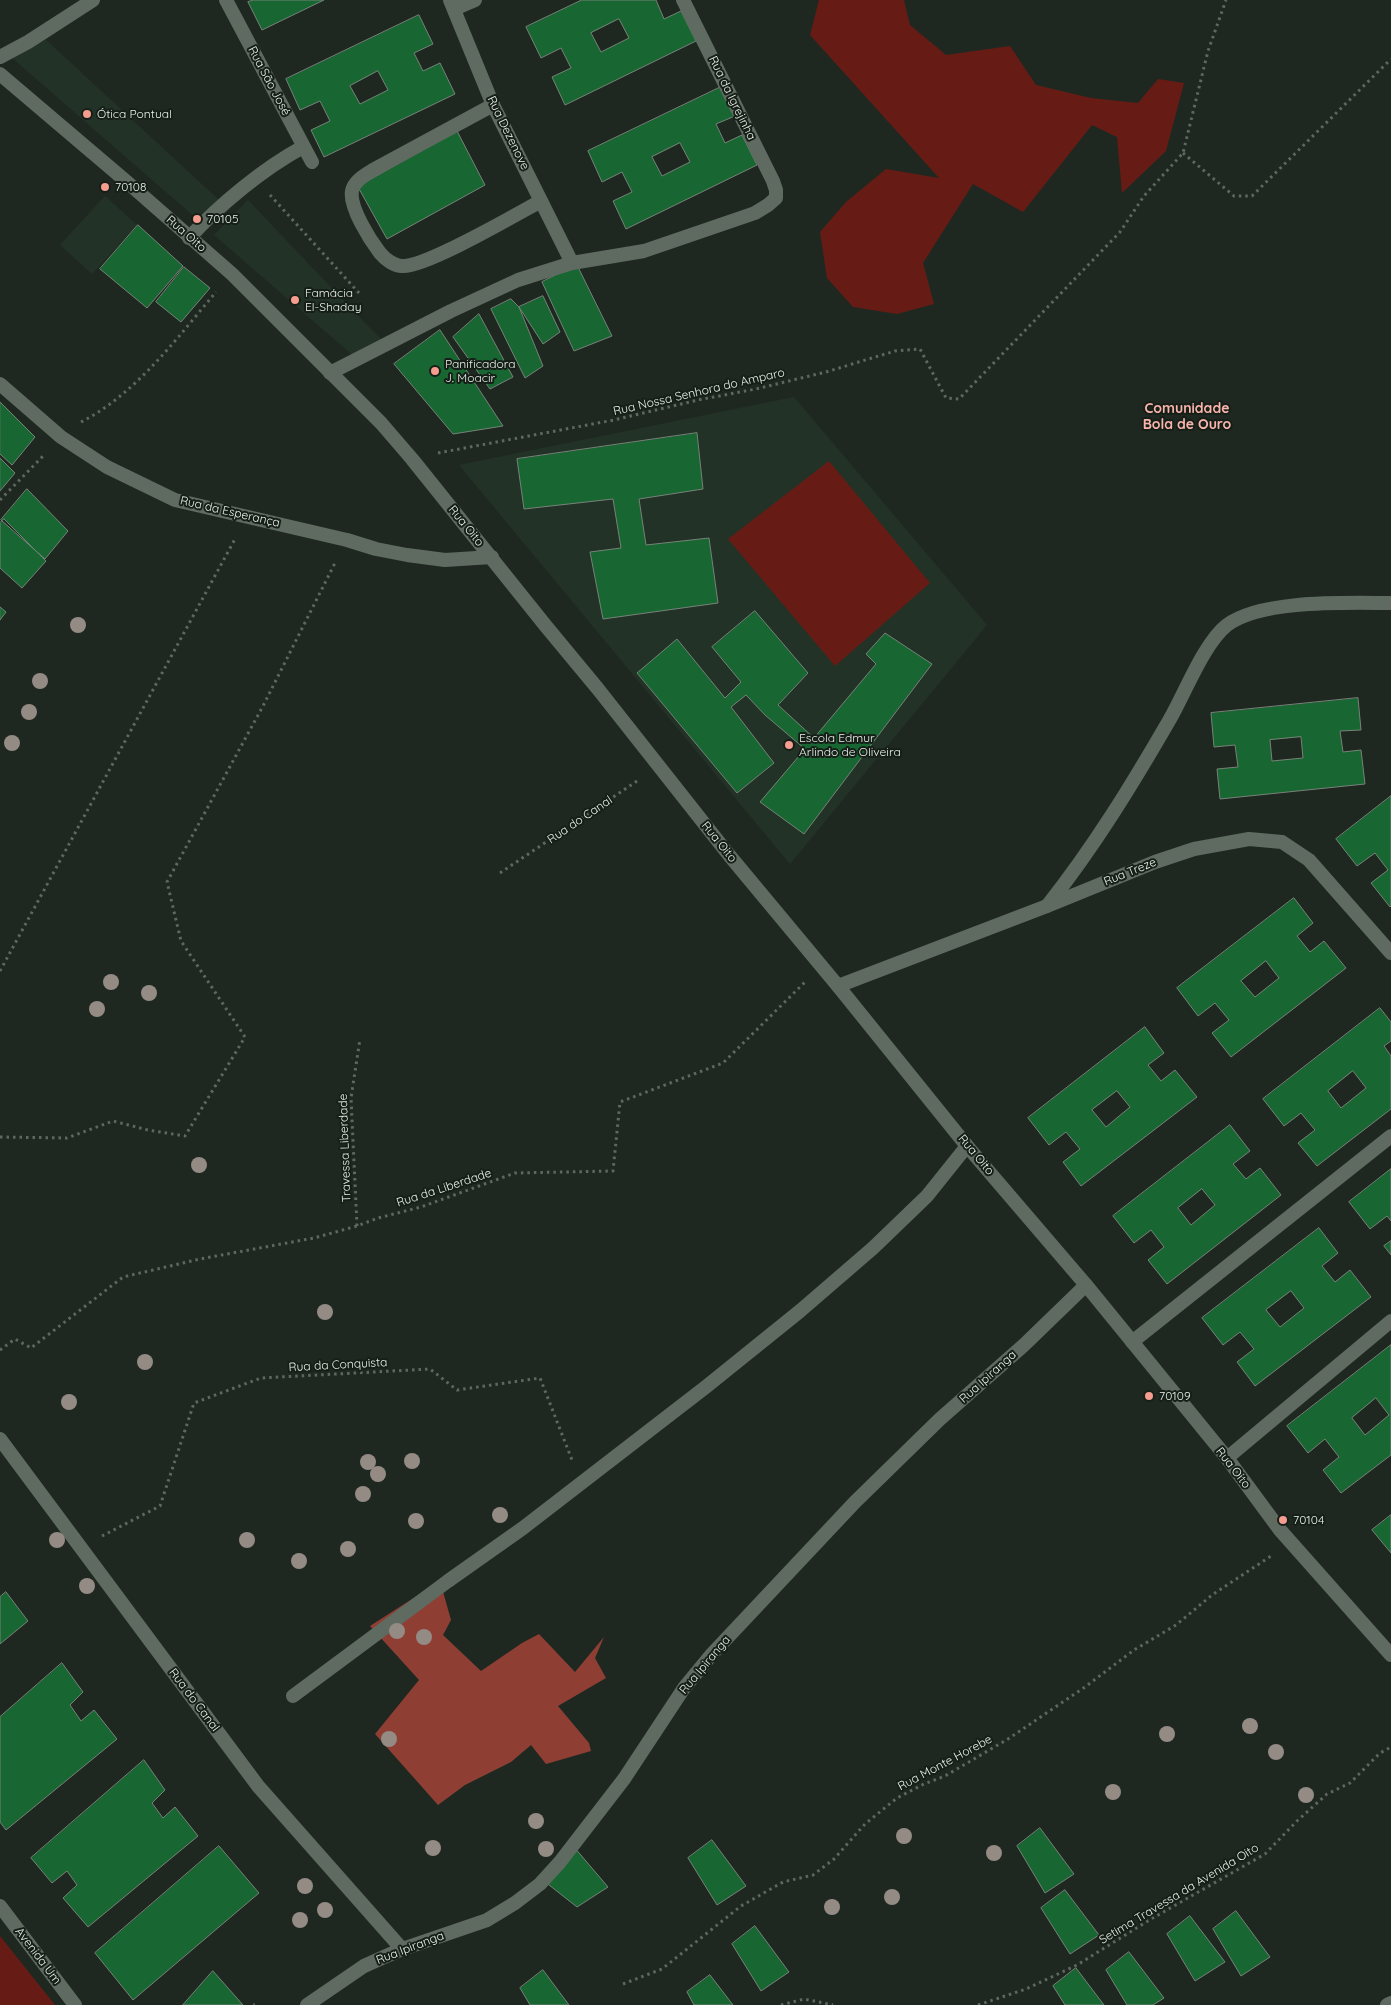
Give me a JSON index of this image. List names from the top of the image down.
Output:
{
  "streets": {
    "street": [
      "Rua São José",
      "Rua da Igrejinha",
      "Rua Dezenove",
      "Rua Oito",
      "Rua da Esperança",
      "Rua do Canal",
      "Rua Treze",
      "Rua Ipiranga",
      "Avenida Um"
    ],
    "path": [
      "Rua Nossa Senhora do Amparo",
      "Travessa Liberdade",
      "Rua da Liberdade",
      "Rua da Conquista",
      "Rua Monte Horebe",
      "Setima Travessa da Avenida Oito"
    ]
  },
  "crossings": [
    ["Rua da Igrejinha", "Rua Dezenove"],
    ["Rua Oito", "Rua Nossa Senhora do Amparo"],
    ["Rua Oito", "Rua da Esperança"],
    ["Rua Oito", "Rua do Canal"],
    ["Rua Oito", "Rua Treze"],
    ["Rua Oito", "Rua da Liberdade"],
    ["Rua Oito", "Rua Ipiranga"],
    ["Rua Oito", "Rua Monte Horebe"],
    ["Rua do Canal", "Rua Ipiranga"],
    ["Travessa Liberdade", "Rua da Liberdade"]
  ],
  "districts": ["Comunidade Bola de Ouro"],
  "places": [
    "Ótica Pontual",
    "70108",
    "70105",
    "Famácia El-Shaday",
    "Panificadora J. Moacir",
    "Escola Edmur Arlindo de Oliveira",
    "70109",
    "70104"
  ]
}
